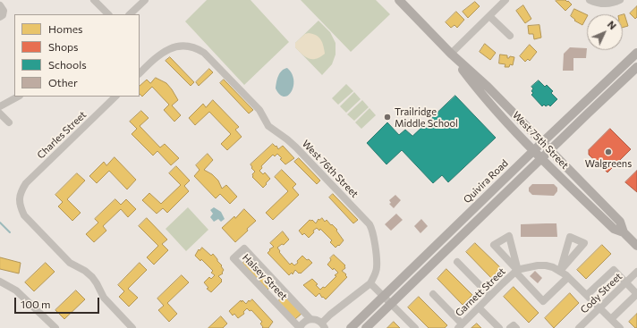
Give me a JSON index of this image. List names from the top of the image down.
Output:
{
  "streets": {
    "main road": ["West 75th Street", "Quivira Road"],
    "street": [
      "Charles Street",
      "West 76th Street",
      "Halsey Street",
      "Garnett Street",
      "Cody Street"
    ]
  },
  "crossings": [
    ["West 75th Street", "Quivira Road"]
  ],
  "places": ["Trailridge Middle School", "Walgreens"],
  "legend": [
    "Homes",
    "Shops",
    "Schools",
    "Other"
  ],
  "scale_bar": "100 m",
  "north": "top right"
}
